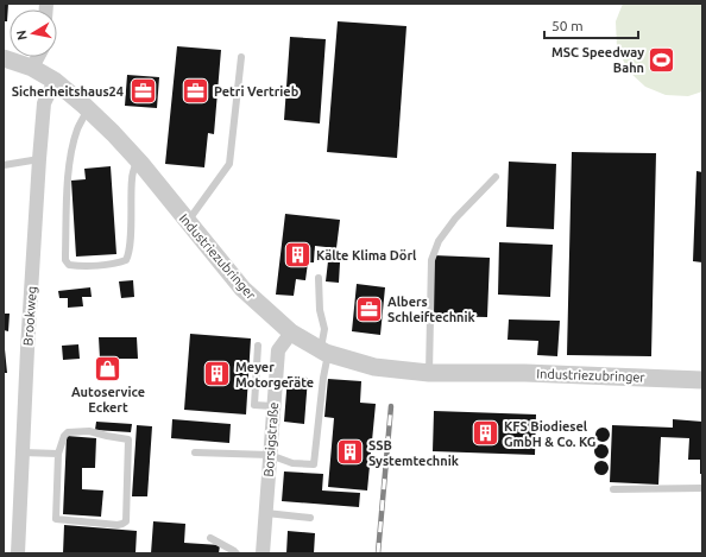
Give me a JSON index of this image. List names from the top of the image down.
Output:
{
  "streets": {
    "street": ["Industriezubringer", "Brookweg", "Borsigstraße"]
  },
  "crossings": [
    ["Industriezubringer", "Brookweg"],
    ["Industriezubringer", "Borsigstraße"]
  ],
  "places": {
    "sports": ["MSC Speedway Bahn"],
    "office": ["Sicherheitshaus24", "Petri Vertrieb", "Albers Schleiftechnik"],
    "building": [
      "Kälte Klima Dörl",
      "Meyer Motorgeräte",
      "KFS Biodiesel GmbH & Co. KG",
      "SSB Systemtechnik"
    ],
    "shop": ["Autoservice Eckert"]
  },
  "scale_bar": "50 m",
  "north": "left"
}
